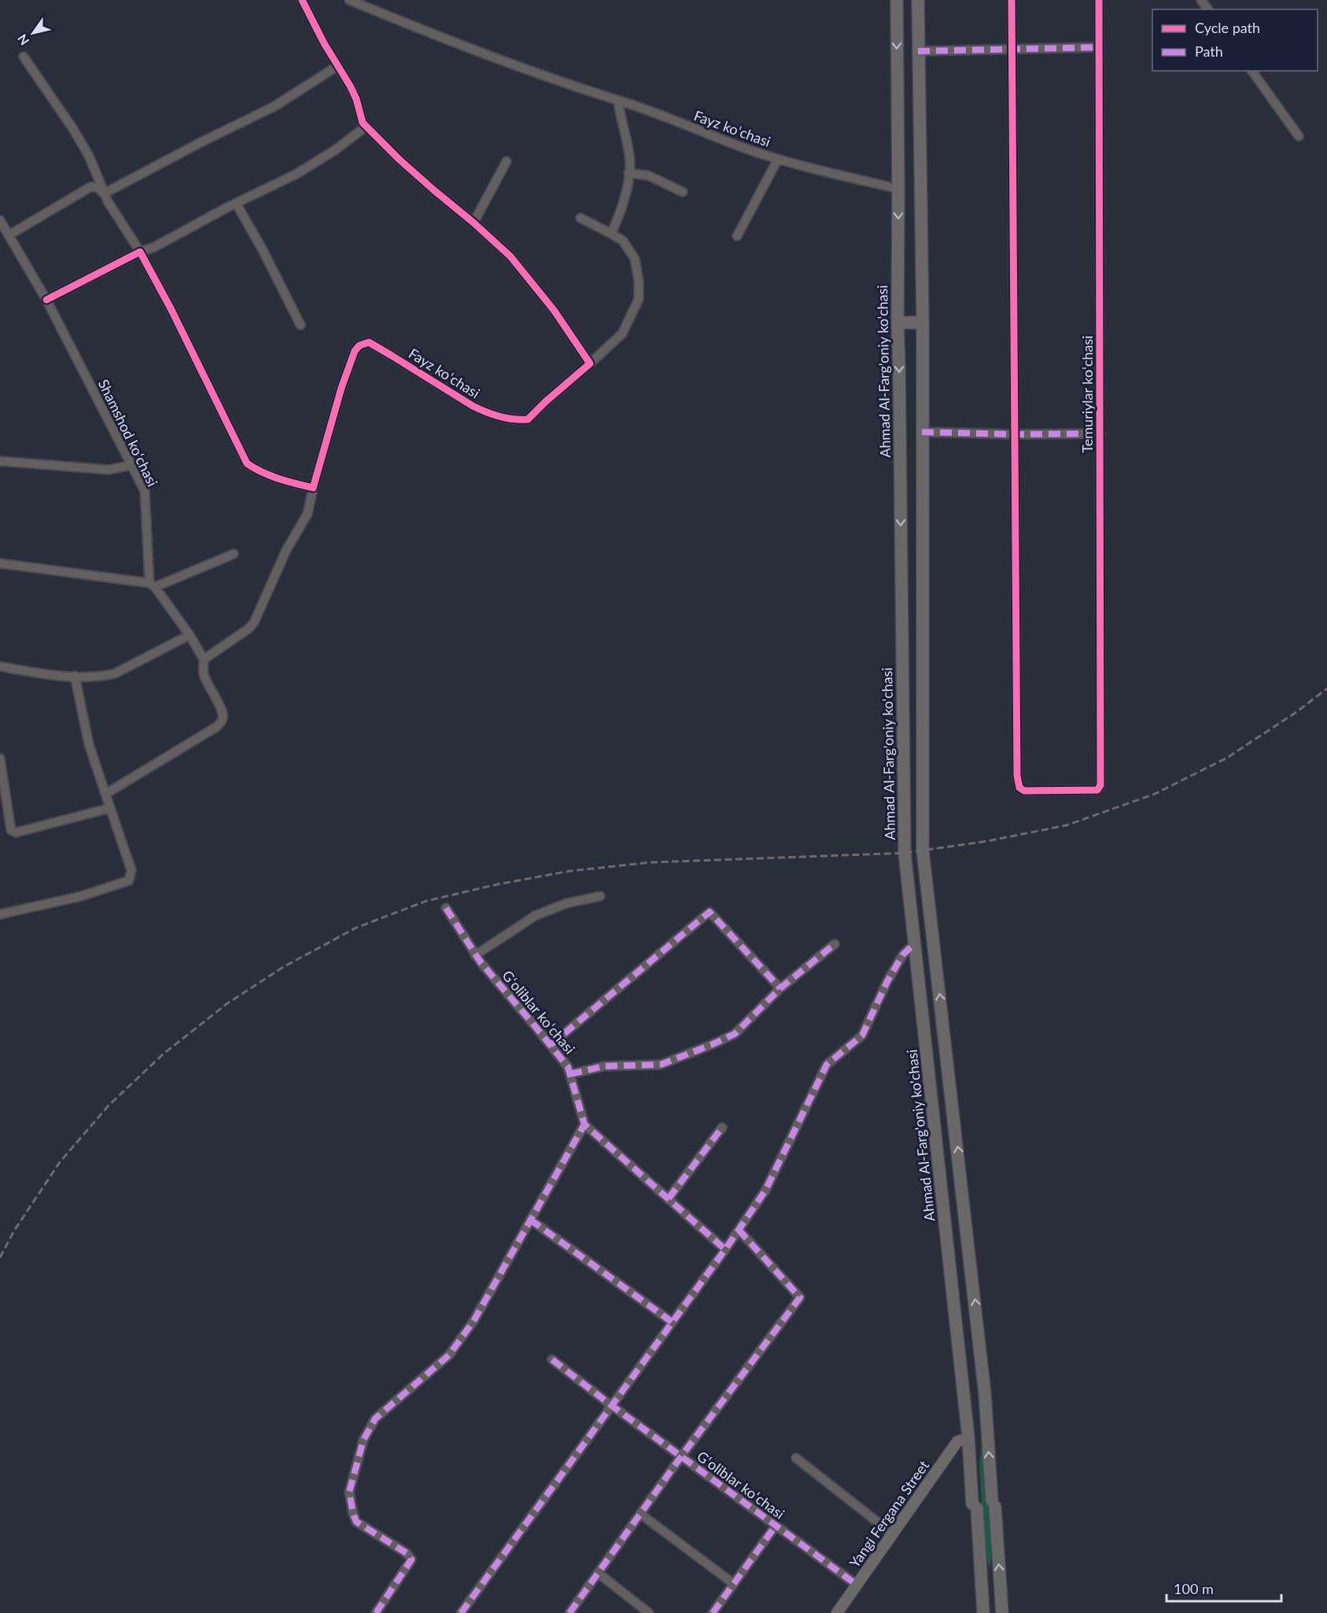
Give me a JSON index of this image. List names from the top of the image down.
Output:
{
  "streets": {
    "highway": ["Ahmad Al-Farg'oniy ko'chasi"],
    "main road": ["Yangi Fergana Street"],
    "street": [
      "Fayz koʻchasi",
      "Temuriylar koʻchasi",
      "Shamshod koʻchasi",
      "Gʻoliblar koʻchasi"
    ]
  },
  "crossings": [
    ["Fayz koʻchasi", "Ahmad Al-Farg'oniy ko'chasi"],
    ["Ahmad Al-Farg'oniy ko'chasi", "Yangi Fergana Street"],
    ["Gʻoliblar koʻchasi", "Yangi Fergana Street"]
  ],
  "legend": ["Cycle path", "Path"],
  "scale_bar": "100 m",
  "north": "bottom left"
}
